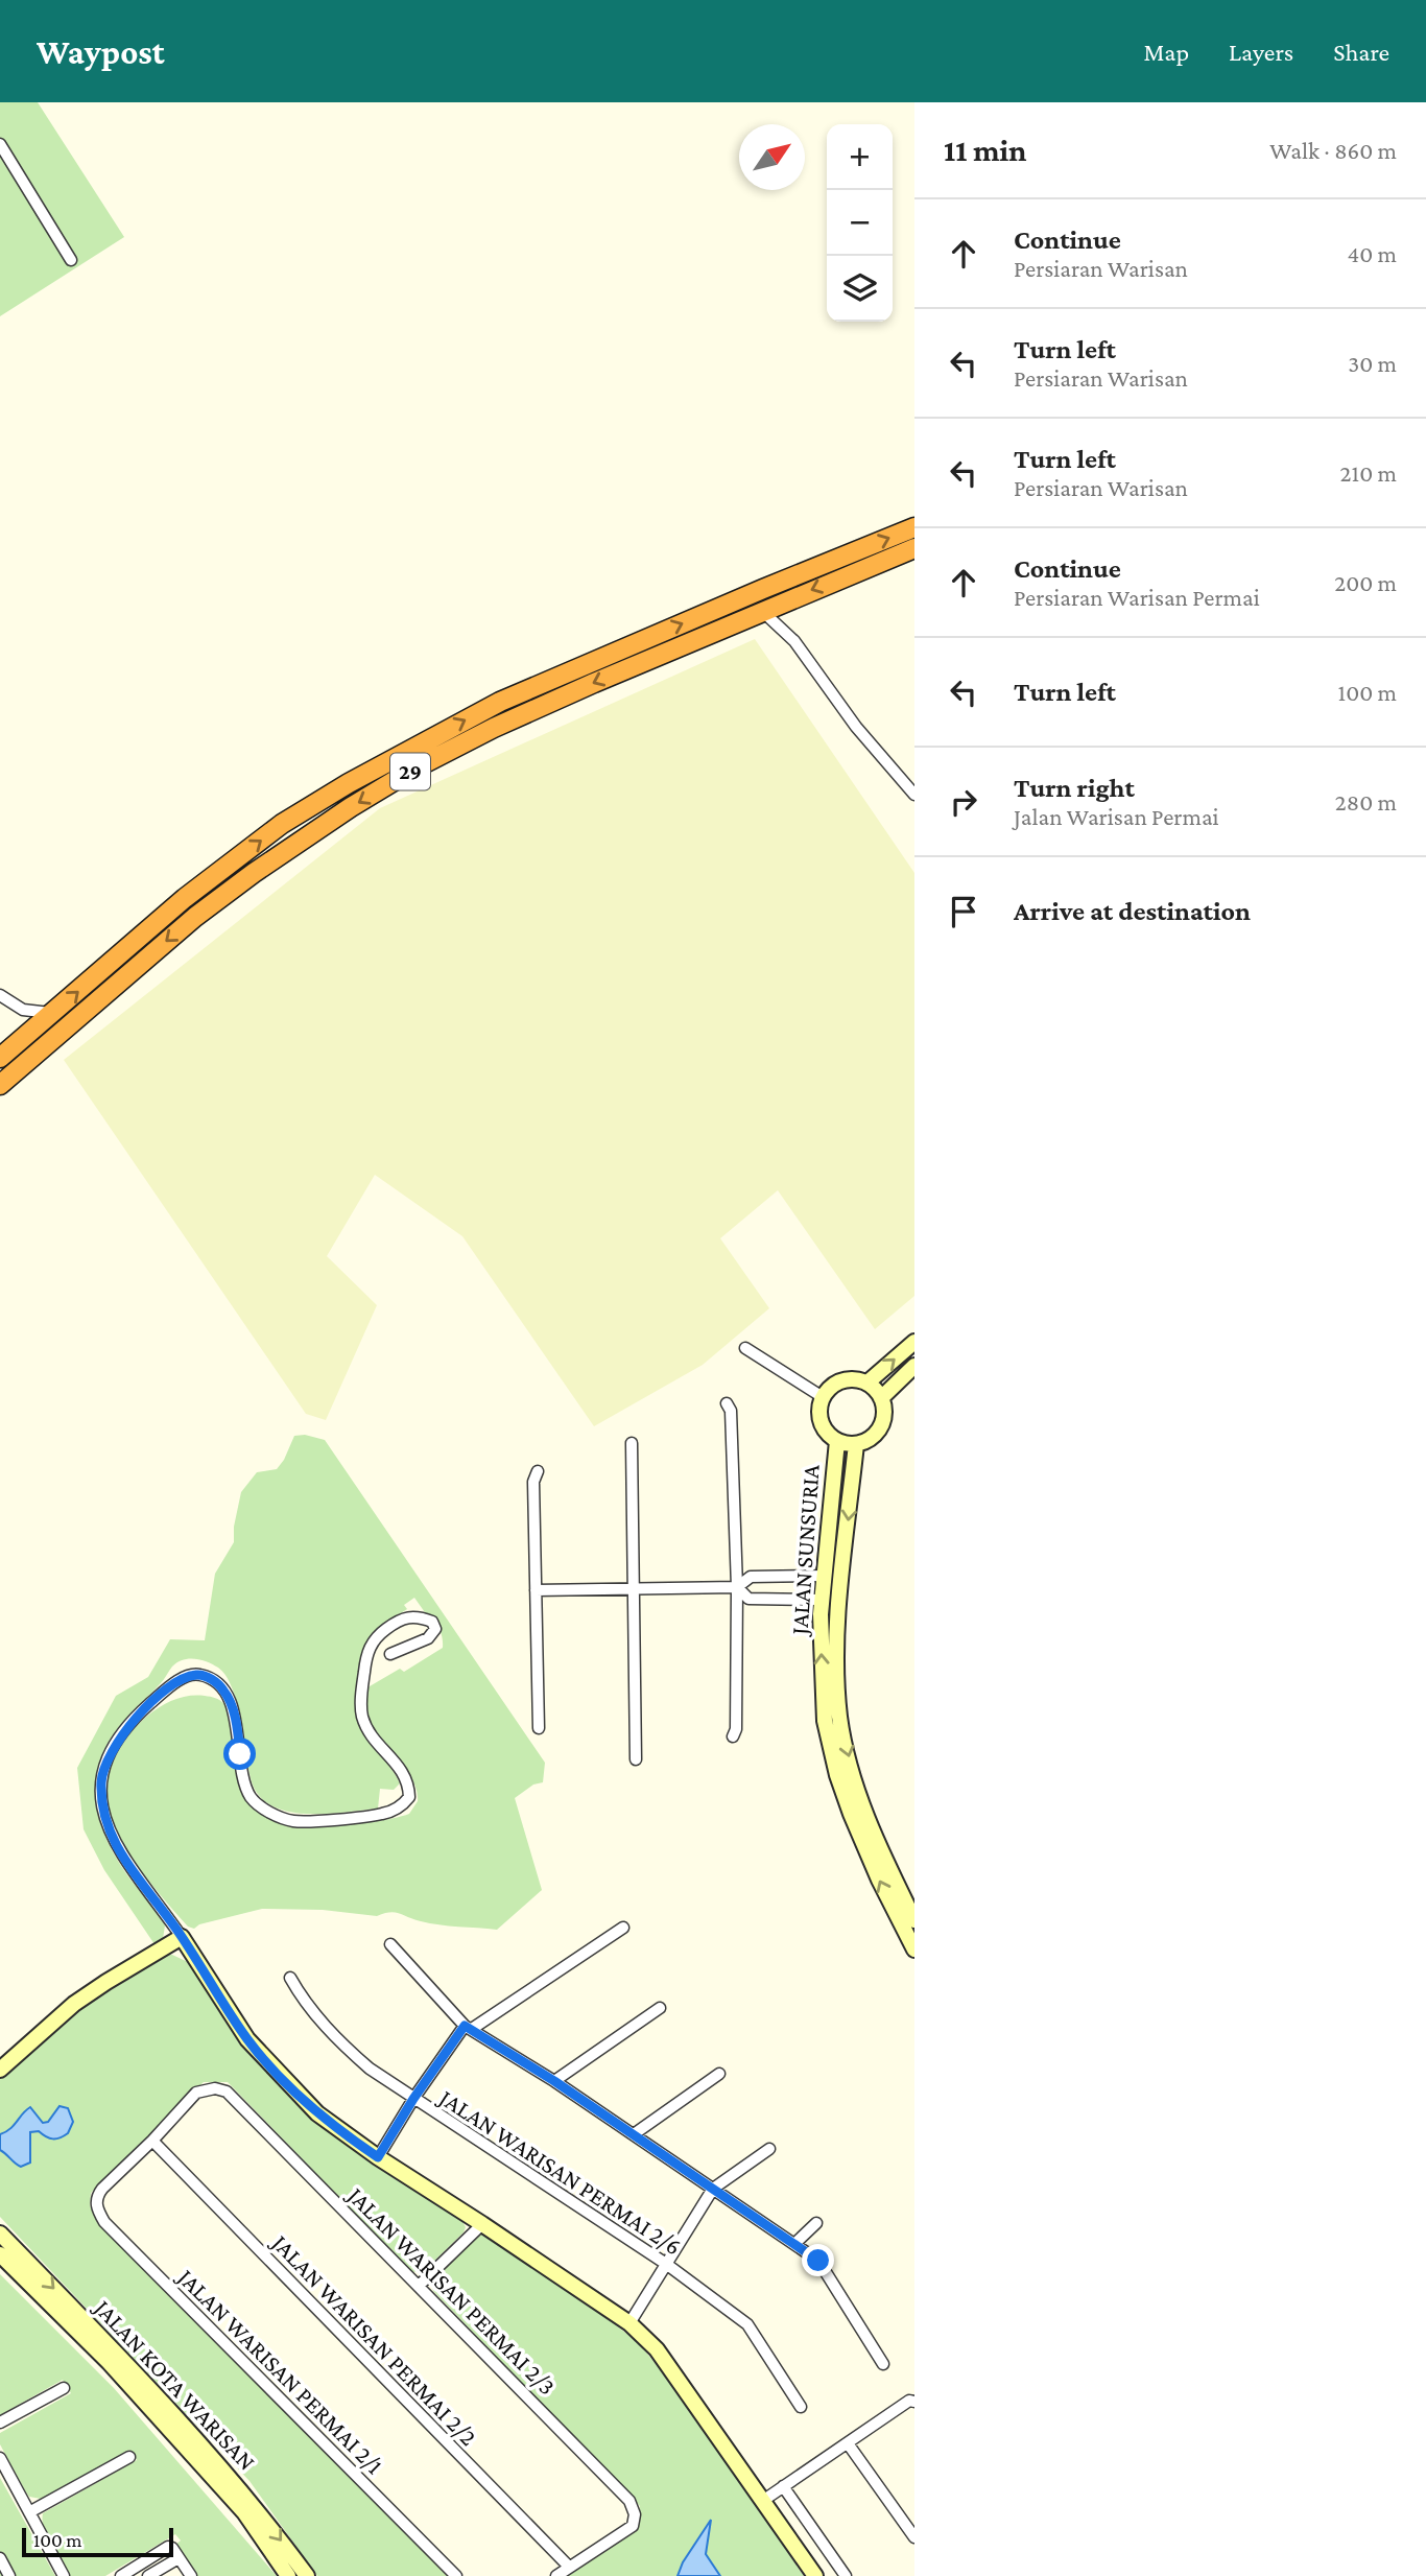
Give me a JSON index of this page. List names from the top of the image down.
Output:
{
  "streets": {
    "highway": ["29"],
    "street": [
      "JALAN SUNSURIA",
      "JALAN WARISAN PERMAI 2/6",
      "JALAN WARISAN PERMAI 2/3",
      "JALAN WARISAN PERMAI 2/2",
      "JALAN WARISAN PERMAI 2/1",
      "JALAN KOTA WARISAN"
    ]
  },
  "crossings": [
    ["JALAN WARISAN PERMAI 2/3", "JALAN WARISAN PERMAI 2/2"],
    ["JALAN WARISAN PERMAI 2/3", "JALAN WARISAN PERMAI 2/1"],
    ["JALAN WARISAN PERMAI 2/2", "JALAN WARISAN PERMAI 2/1"]
  ],
  "scale_bar": "100 m",
  "north": "top right",
  "page": {
    "header": "Waypost",
    "nav": ["Map", "Layers", "Share"],
    "heading": ["11 min", "Walk · 860 m"],
    "map_buttons": ["+", "−"],
    "list": [
      ["Continue", "Persiaran Warisan", "40 m"],
      ["Turn left", "Persiaran Warisan", "30 m"],
      ["Turn left", "Persiaran Warisan", "210 m"],
      ["Continue", "Persiaran Warisan Permai", "200 m"],
      ["Turn left", "100 m"],
      ["Turn right", "Jalan Warisan Permai", "280 m"],
      "Arrive at destination"
    ],
    "scale": "100 m"
  }
}
